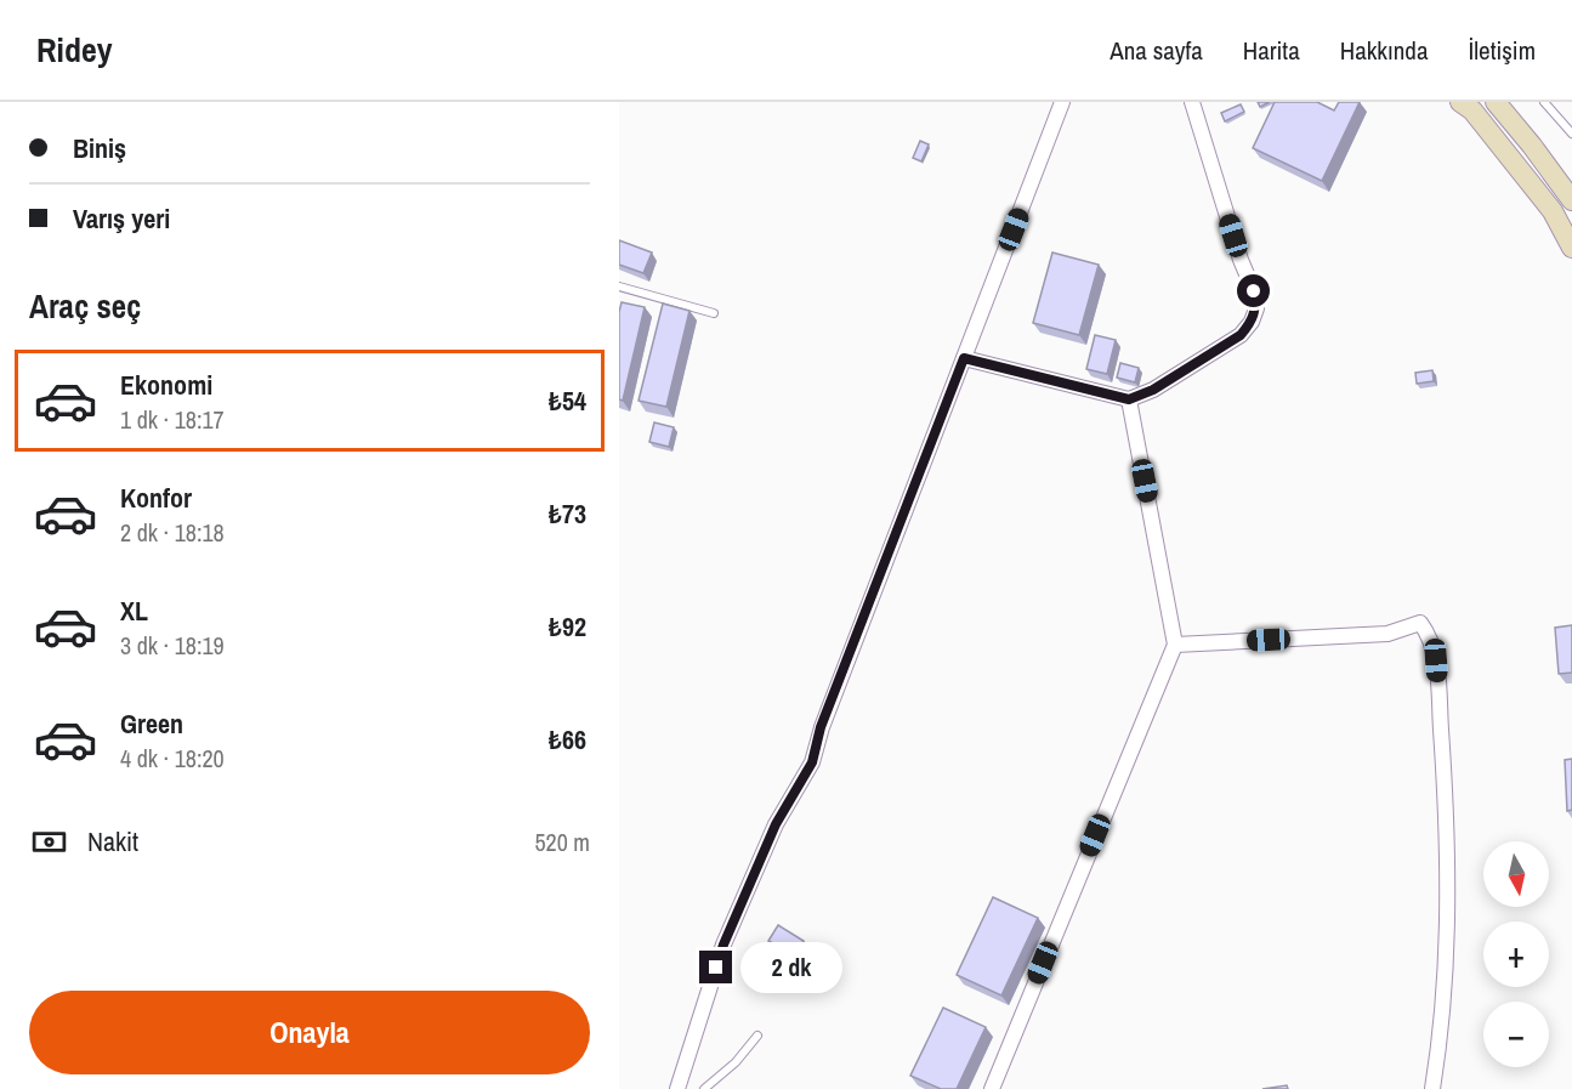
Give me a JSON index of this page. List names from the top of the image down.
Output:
{
  "north": "bottom",
  "page": {
    "header": "Ridey",
    "nav": [
      "Ana sayfa",
      "Harita",
      "Hakkında",
      "İletişim"
    ],
    "banner": ["Biniş", "Varış yeri"],
    "heading": "Araç seç",
    "list": [
      {
        "name": "Ekonomi",
        "note": "1 dk · 18:17",
        "value": "₺54"
      },
      {
        "name": "Konfor",
        "note": "2 dk · 18:18",
        "value": "₺73"
      },
      {
        "name": "XL",
        "note": "3 dk · 18:19",
        "value": "₺92"
      },
      {
        "name": "Green",
        "note": "4 dk · 18:20",
        "value": "₺66"
      }
    ],
    "pay": ["Nakit", "520 m"],
    "map_buttons": ["+", "−"],
    "bubble": "2 dk",
    "buttons": "Onayla"
  }
}
